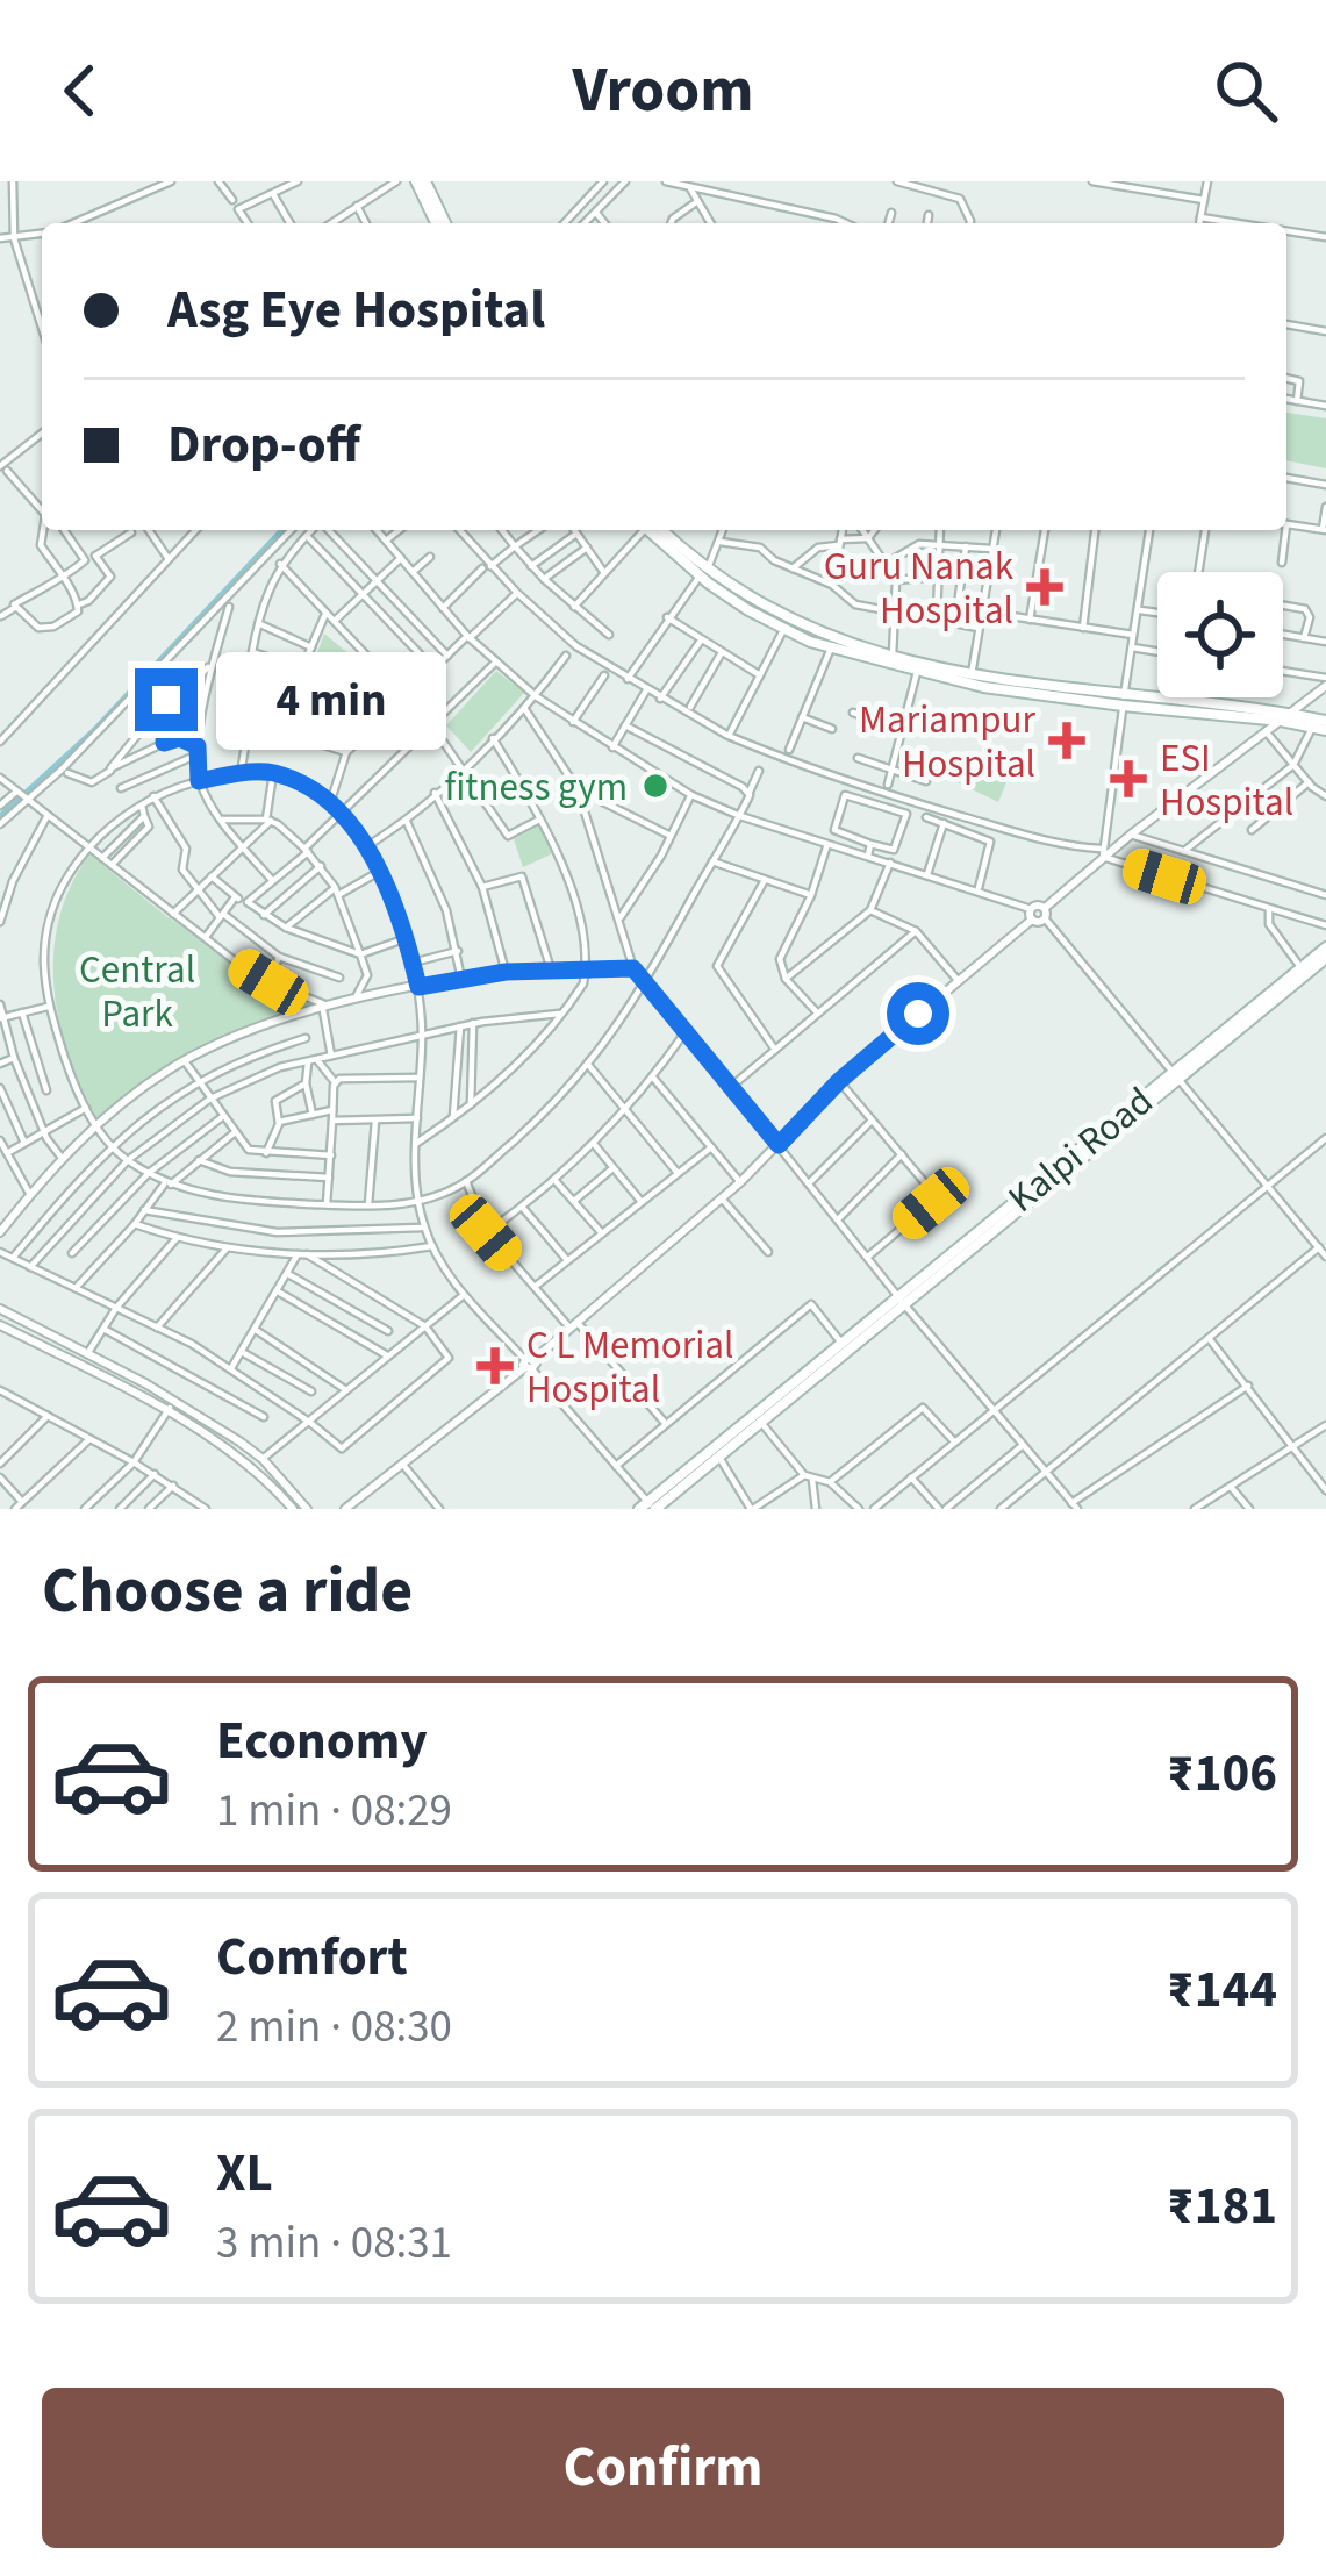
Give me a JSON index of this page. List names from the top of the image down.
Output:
{
  "streets": {
    "main road": ["Kalpi Road"]
  },
  "parks": ["Central Park"],
  "places": {
    "health": [
      "Guru Nanak Hospital",
      "Mariampur Hospital",
      "ESI Hospital",
      "C L Memorial Hospital"
    ],
    "other": ["fitness gym"]
  },
  "page": {
    "header": "Vroom",
    "banner": ["Asg Eye Hospital", "Drop-off"],
    "bubble": "4 min",
    "heading": "Choose a ride",
    "list": [
      {
        "name": "Economy",
        "note": "1 min · 08:29",
        "value": "₹106"
      },
      {
        "name": "Comfort",
        "note": "2 min · 08:30",
        "value": "₹144"
      },
      {
        "name": "XL",
        "note": "3 min · 08:31",
        "value": "₹181"
      }
    ],
    "buttons": "Confirm"
  }
}
